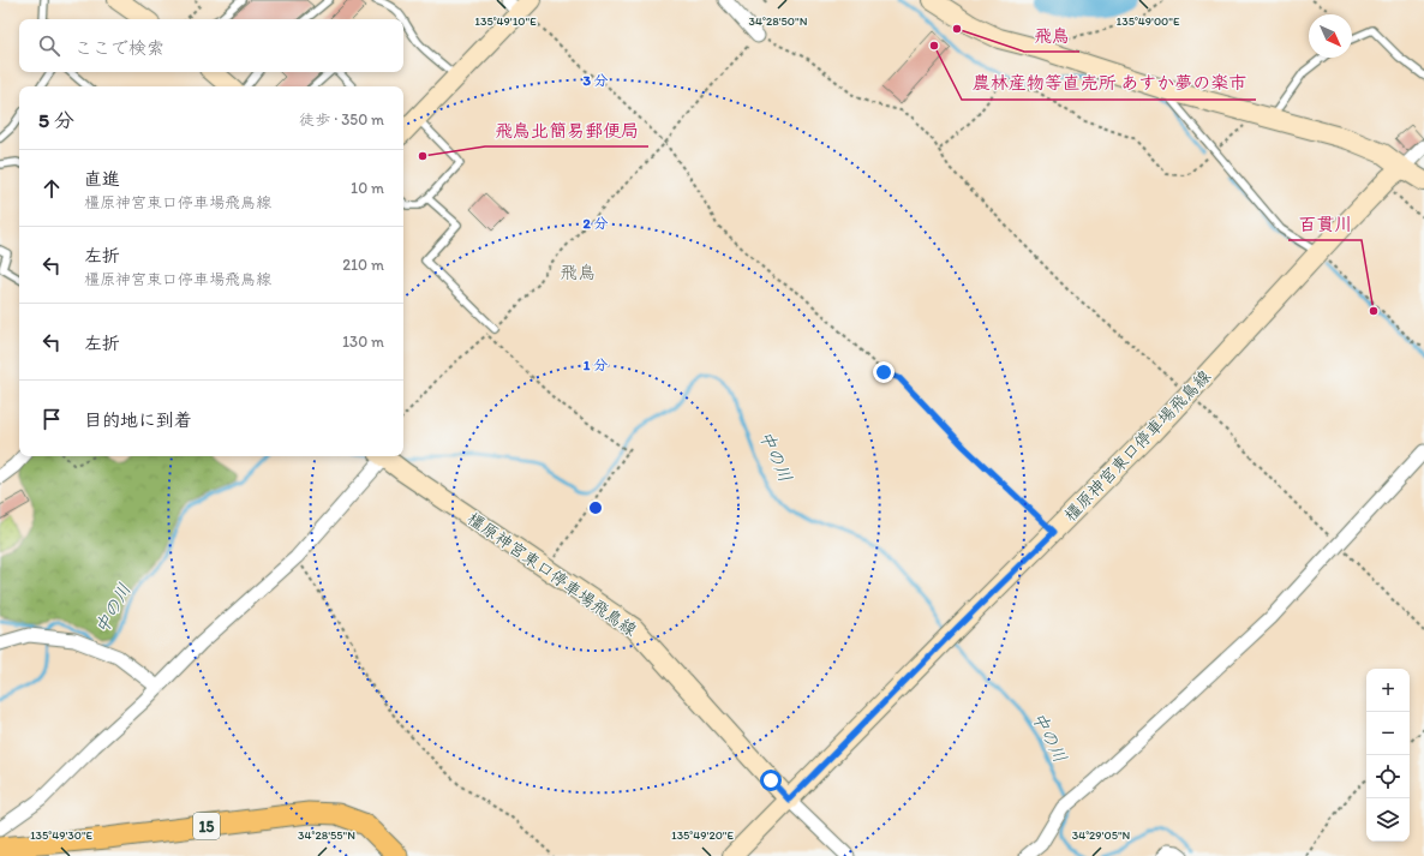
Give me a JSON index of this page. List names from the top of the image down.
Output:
{
  "streets": {
    "main road": ["橿原神宮東口停車場飛鳥線", "15"]
  },
  "districts": ["飛鳥"],
  "water": ["中の川"],
  "places": [
    "飛鳥",
    "農林産物等直売所 あすか夢の楽市",
    "飛鳥北簡易郵便局",
    "百貫川"
  ],
  "north": "bottom right",
  "page": {
    "search": "ここで検索",
    "heading": ["5 分", "徒歩 · 350 m"],
    "list": [
      ["直進", "橿原神宮東口停車場飛鳥線", "10 m"],
      ["左折", "橿原神宮東口停車場飛鳥線", "210 m"],
      ["左折", "130 m"],
      "目的地に到着"
    ],
    "map_buttons": ["+", "−"]
  },
  "coordinates": [
    "135°49'10\"E",
    "34°28'50\"N",
    "135°49'00\"E",
    "135°49'30\"E",
    "34°28'55\"N",
    "135°49'20\"E",
    "34°29'05\"N"
  ],
  "rings": ["3 分", "2 分", "1 分"]
}
